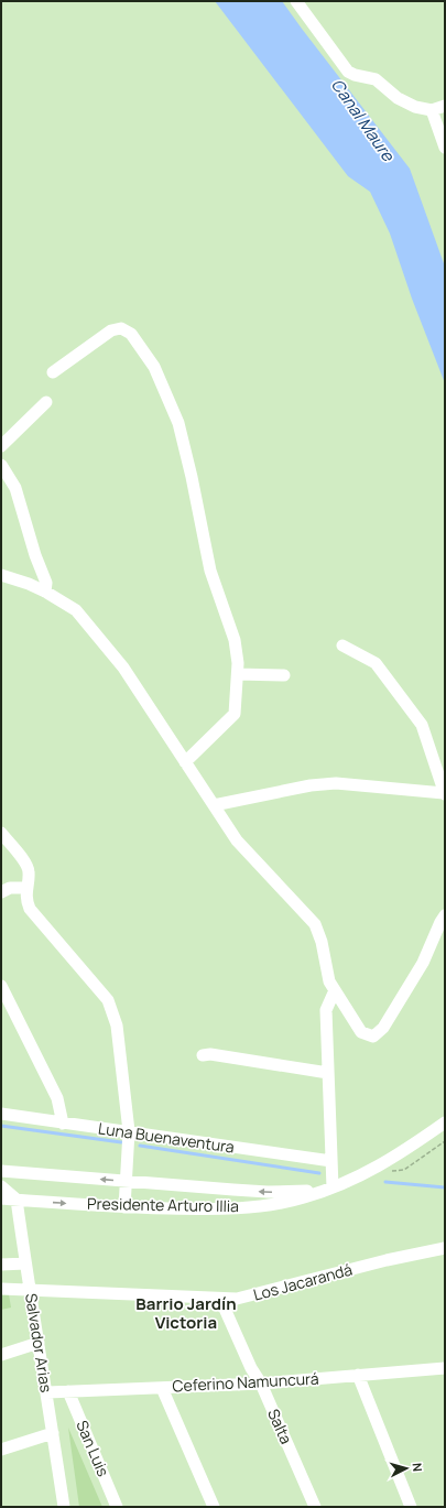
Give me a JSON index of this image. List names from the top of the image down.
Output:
{
  "streets": {
    "street": [
      "Luna Buenaventura",
      "Presidente Arturo Illia",
      "Los Jacarandá",
      "Salvador Arias",
      "Ceferino Namuncurá",
      "Salta",
      "San Luis"
    ]
  },
  "crossings": [
    ["Presidente Arturo Illia", "Salvador Arias"],
    ["Los Jacarandá", "Salvador Arias"],
    ["Los Jacarandá", "Salta"],
    ["Salvador Arias", "Ceferino Namuncurá"],
    ["Ceferino Namuncurá", "Salta"],
    ["Ceferino Namuncurá", "San Luis"]
  ],
  "districts": ["Barrio Jardín Victoria"],
  "water": ["Canal Maure"],
  "north": "right"
}
